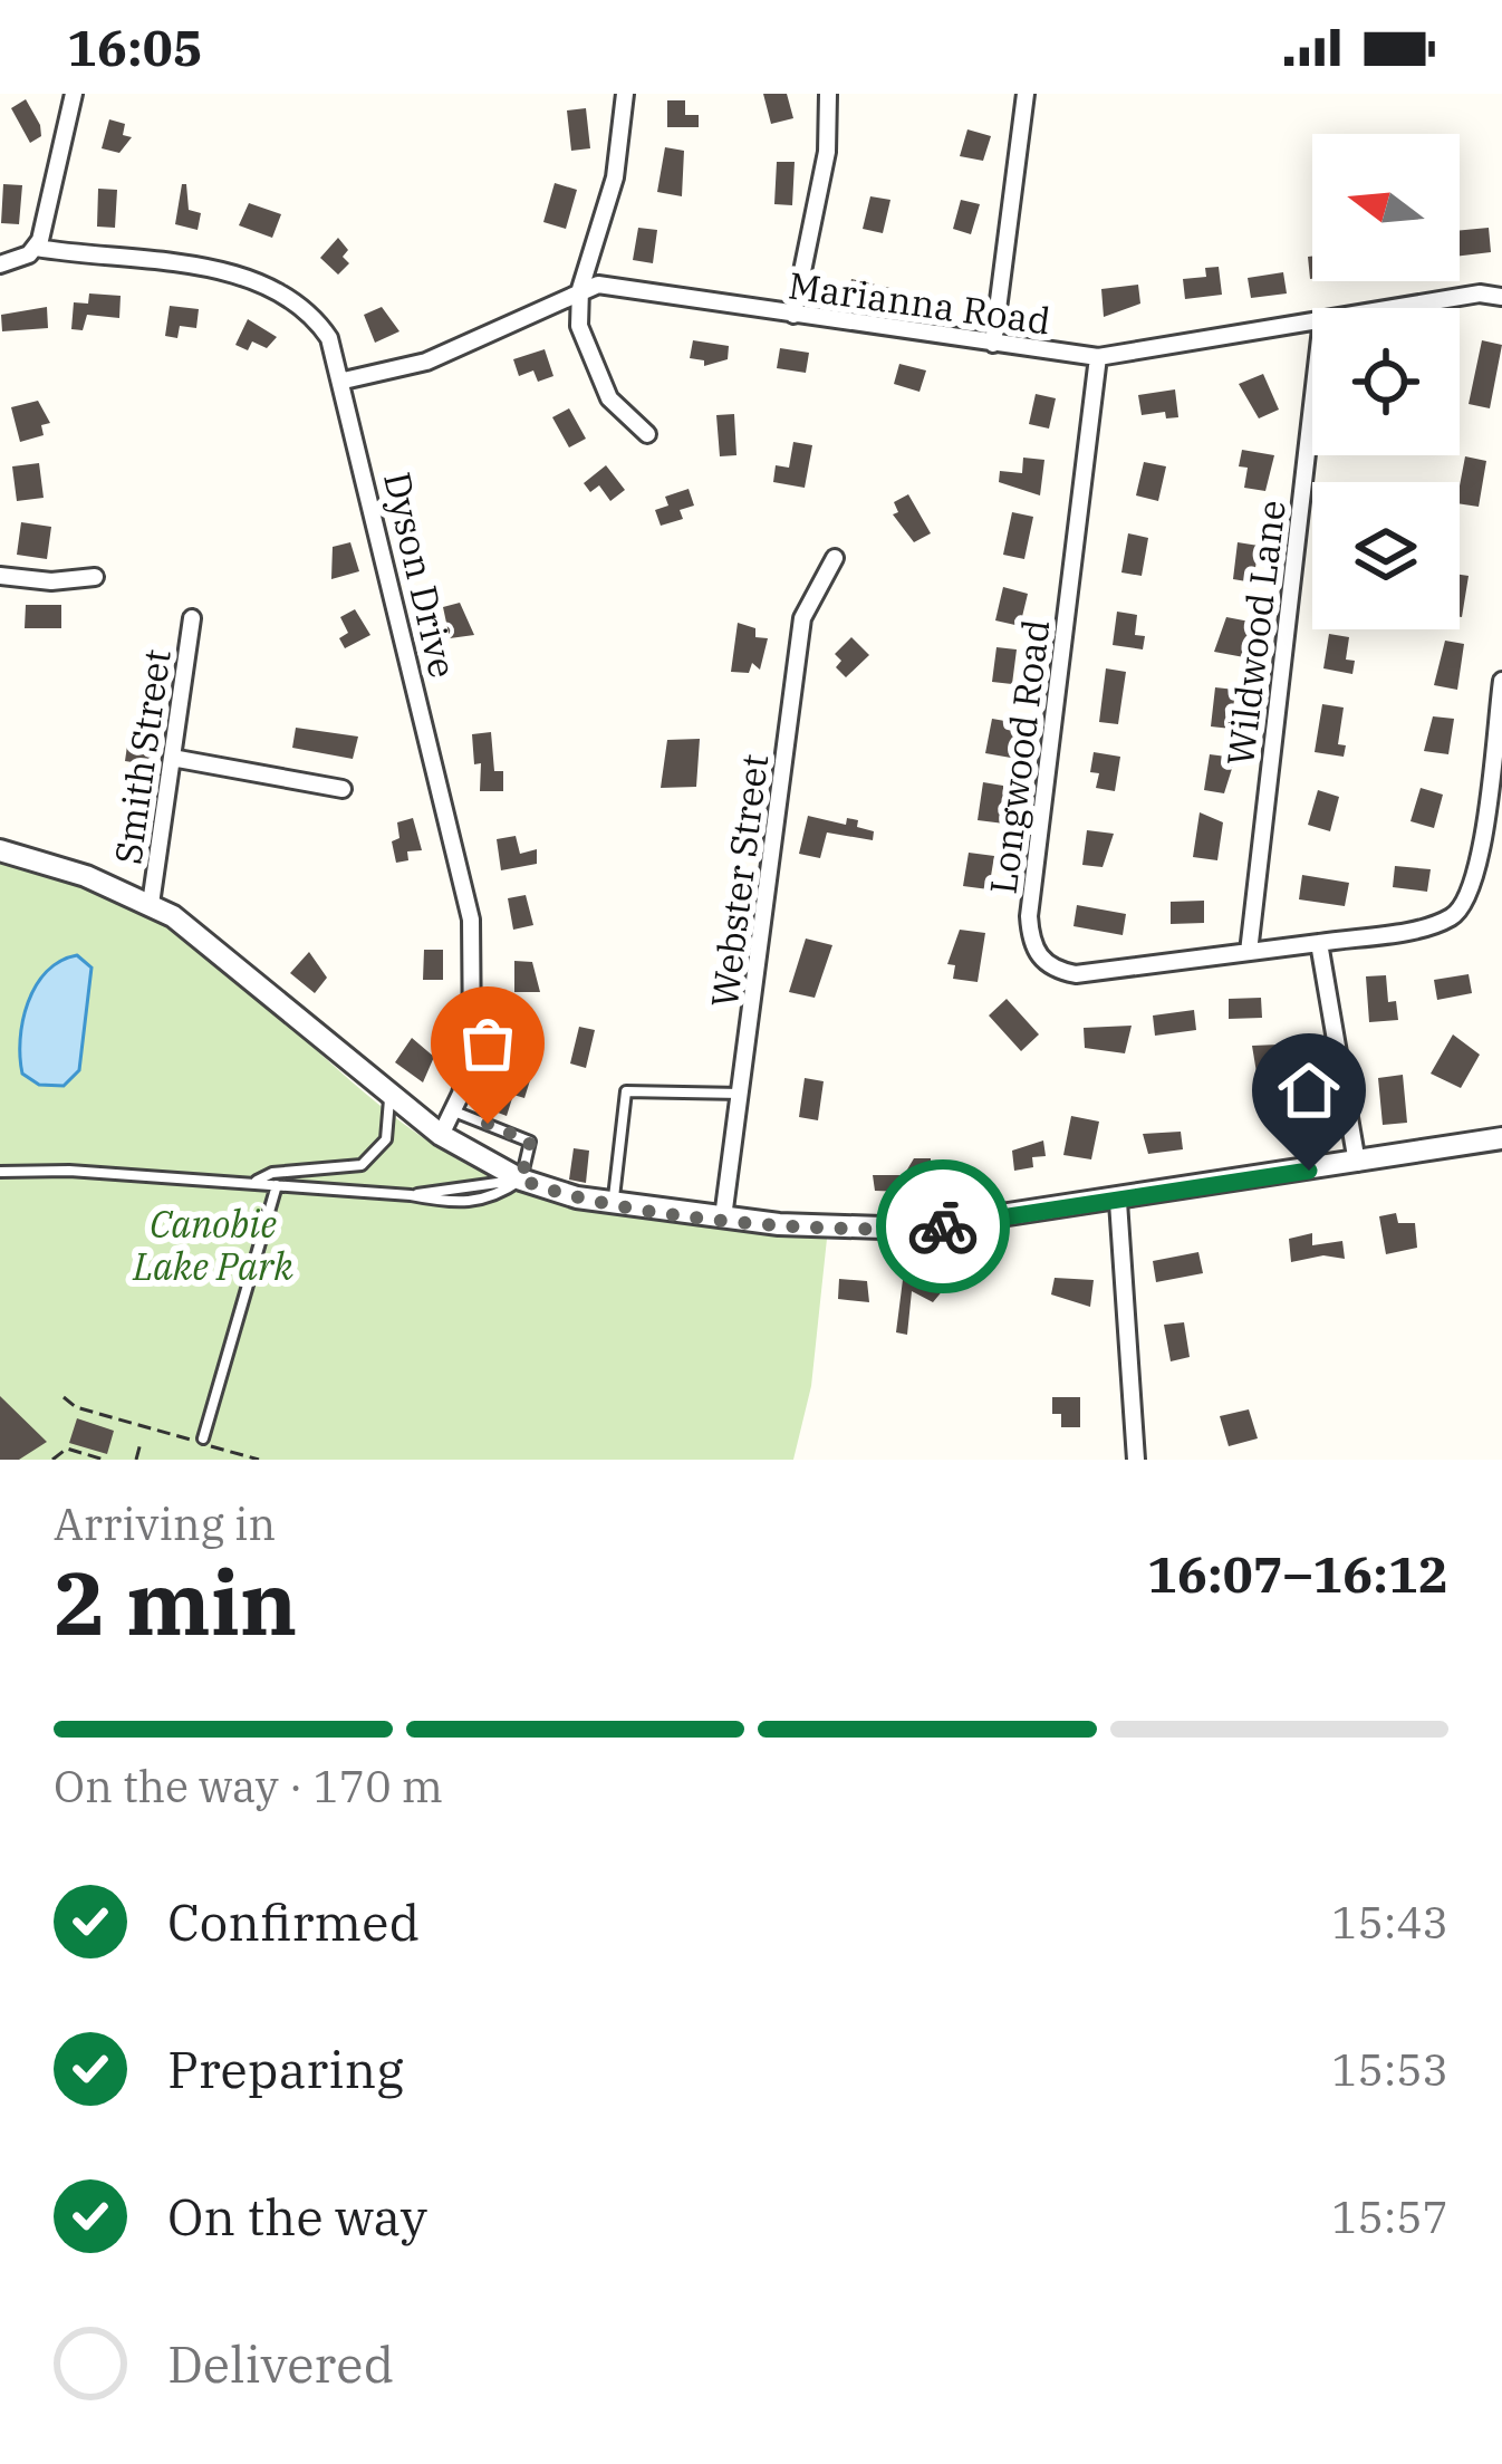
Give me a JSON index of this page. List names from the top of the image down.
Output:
{
  "streets": {
    "street": [
      "Marianna Road",
      "Dyson Drive",
      "Wildwood Lane",
      "Smith Street",
      "Longwood Road",
      "Webster Street"
    ]
  },
  "crossings": [
    ["Marianna Road", "Dyson Drive"],
    ["Marianna Road", "Longwood Road"],
    ["Wildwood Lane", "Longwood Road"]
  ],
  "parks": ["Canobie Lake Park"],
  "north": "left",
  "page": {
    "status": "16:05",
    "heading": ["2 min", "Arriving in", "16:07–16:12"],
    "bar": "On the way · 170 m",
    "list": [
      ["Confirmed", "15:43"],
      ["Preparing", "15:53"],
      ["On the way", "15:57"],
      "Delivered"
    ]
  }
}
